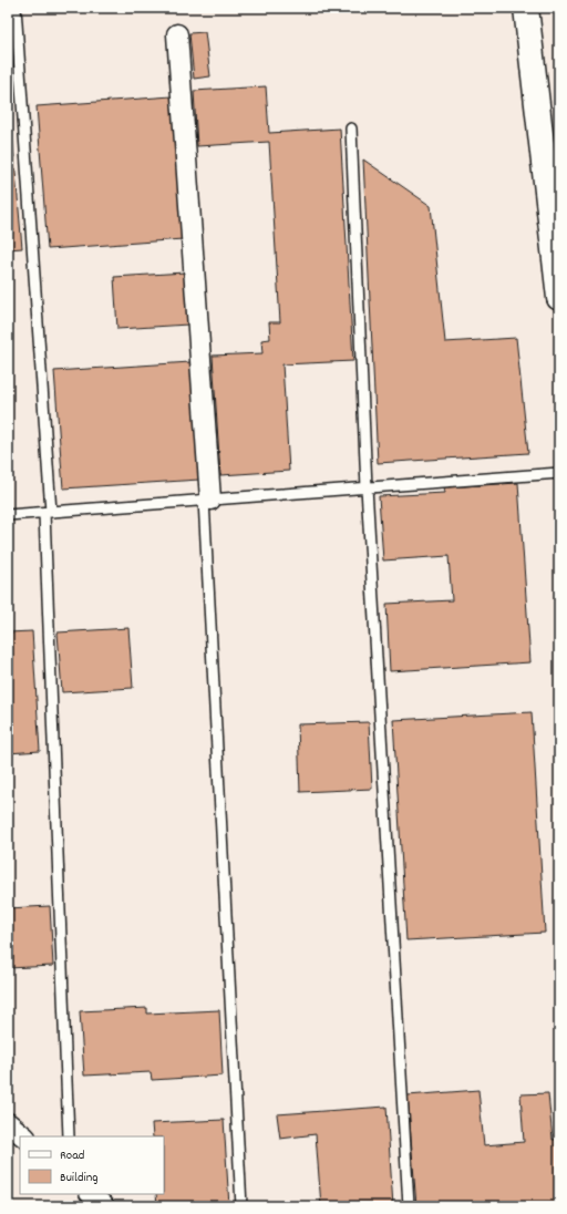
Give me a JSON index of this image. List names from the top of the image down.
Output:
{
  "legend": ["Road", "Building"]
}
